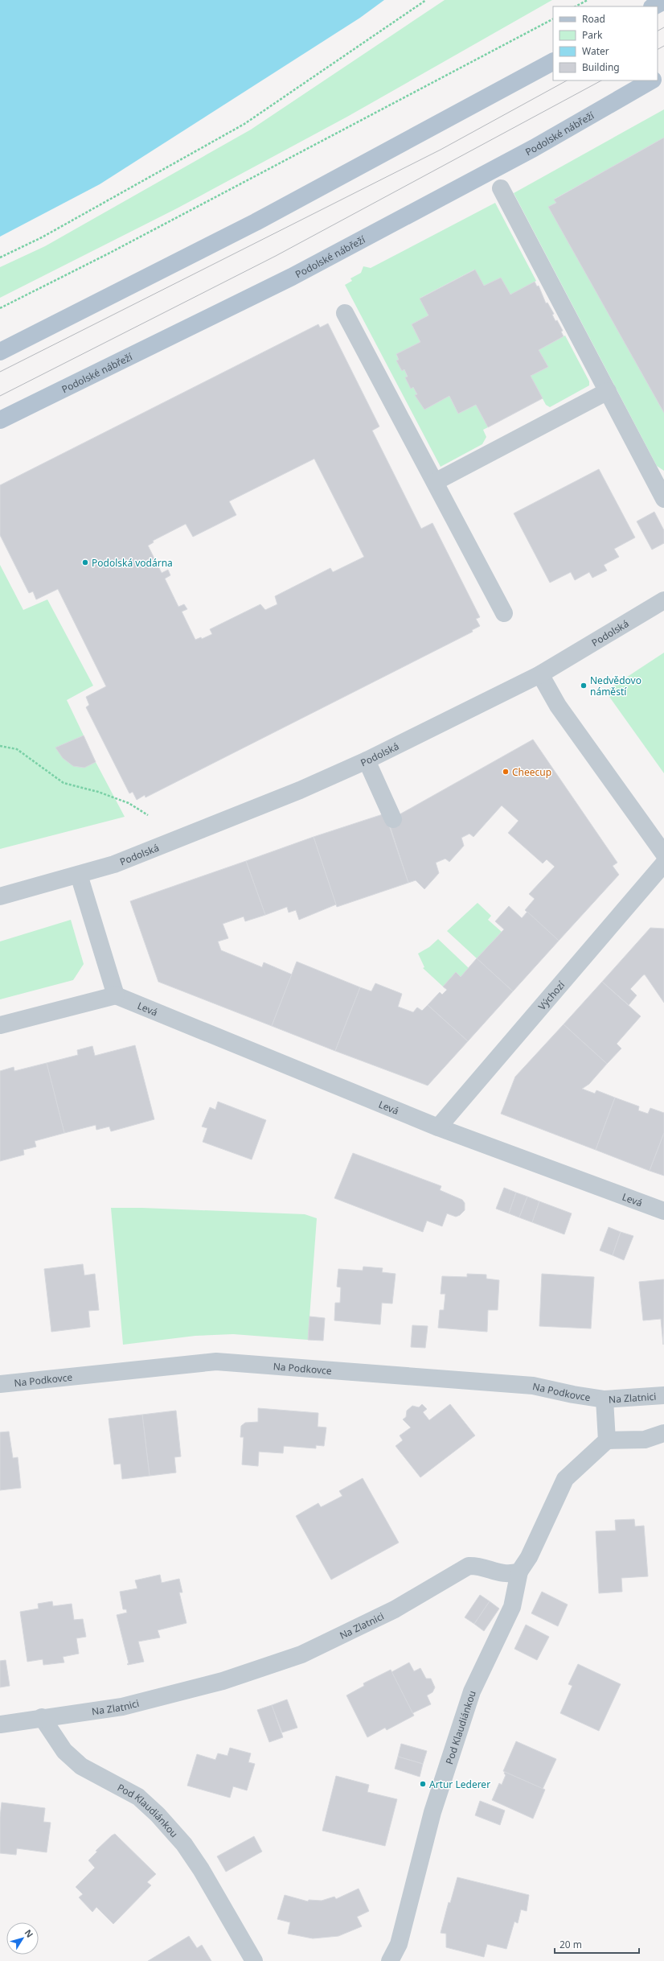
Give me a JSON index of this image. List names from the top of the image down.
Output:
{
  "streets": {
    "main road": ["Podolské nábřeží"],
    "street": [
      "Podolská",
      "Výchozí",
      "Levá",
      "Na Podkovce",
      "Na Zlatnici",
      "Pod Klaudiánkou"
    ]
  },
  "crossings": [
    ["Výchozí", "Levá"],
    ["Na Podkovce", "Na Zlatnici"],
    ["Na Zlatnici", "Pod Klaudiánkou"]
  ],
  "places": [
    "Podolská vodárna",
    "Nedvědovo náměstí",
    "Cheecup",
    "Artur Lederer"
  ],
  "legend": [
    "Road",
    "Park",
    "Water",
    "Building"
  ],
  "scale_bar": "20 m",
  "north": "top right"
}
